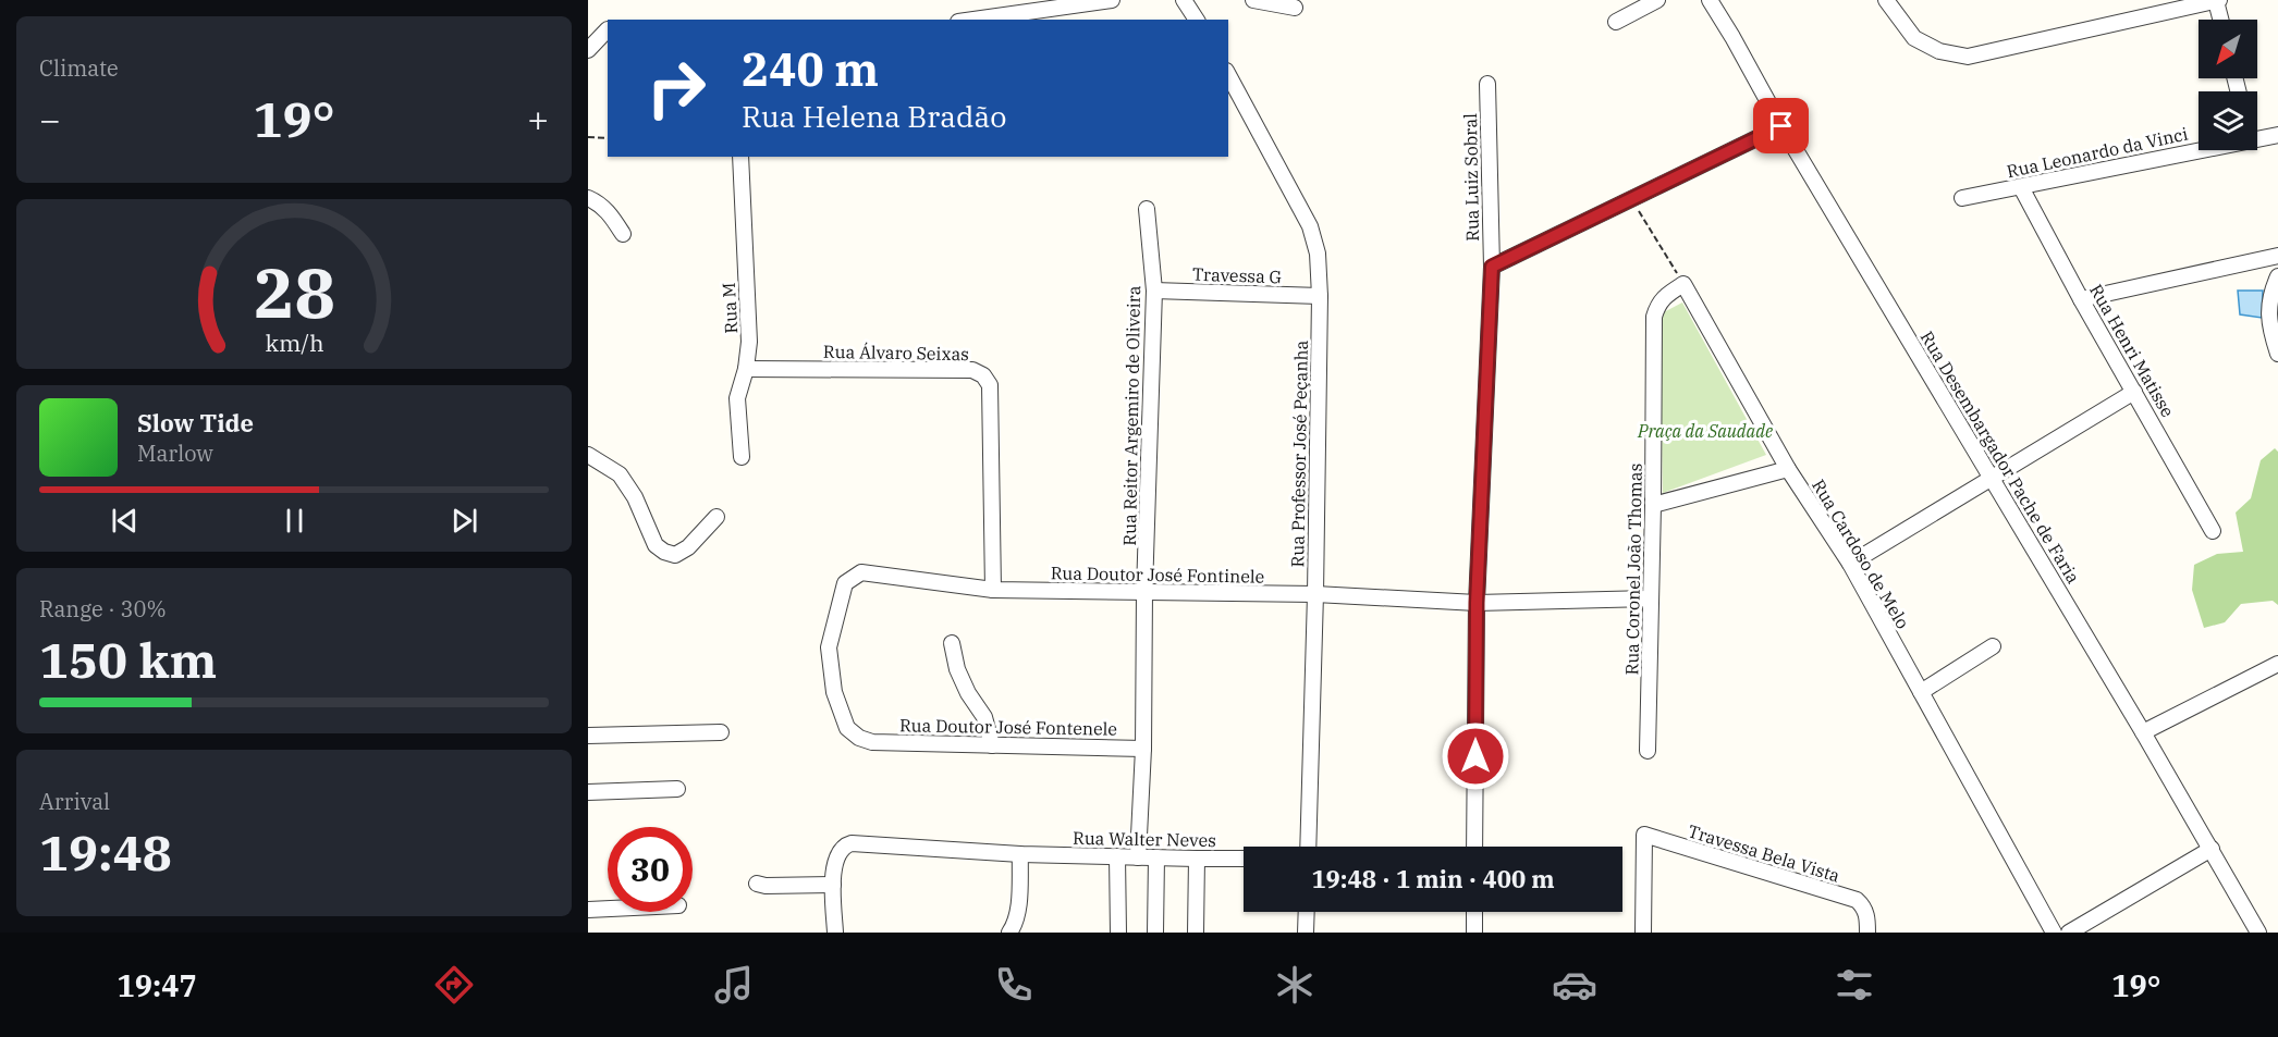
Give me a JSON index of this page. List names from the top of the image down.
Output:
{
  "streets": {
    "street": [
      "Rua Leonardo da Vinci",
      "Rua Luiz Sobral",
      "Travessa G",
      "Rua M",
      "Rua Henri Matisse",
      "Rua Álvaro Seixas",
      "Rua Reitor Argemiro de Oliveira",
      "Rua Professor José Peçanha",
      "Rua Desembargador Pache de Faria",
      "Rua Cardoso de Melo",
      "Rua Coronel João Thomas",
      "Rua Doutor José Fontinele",
      "Rua Doutor José Fontenele",
      "Rua Walter Neves",
      "Travessa Bela Vista"
    ]
  },
  "crossings": [
    ["Rua Leonardo da Vinci", "Rua Henri Matisse"],
    ["Rua Luiz Sobral", "Rua Doutor José Fontinele"],
    ["Travessa G", "Rua Reitor Argemiro de Oliveira"],
    ["Travessa G", "Rua Professor José Peçanha"],
    ["Rua M", "Rua Álvaro Seixas"],
    ["Rua Álvaro Seixas", "Rua Doutor José Fontinele"],
    ["Rua Reitor Argemiro de Oliveira", "Rua Doutor José Fontinele"],
    ["Rua Reitor Argemiro de Oliveira", "Rua Doutor José Fontenele"],
    ["Rua Reitor Argemiro de Oliveira", "Rua Walter Neves"],
    ["Rua Professor José Peçanha", "Rua Doutor José Fontinele"],
    ["Rua Cardoso de Melo", "Rua Coronel João Thomas"],
    ["Rua Coronel João Thomas", "Rua Doutor José Fontinele"],
    ["Rua Doutor José Fontinele", "Rua Doutor José Fontenele"]
  ],
  "parks": ["Praça da Saudade"],
  "north": "bottom left",
  "page": {
    "tile": [
      "Climate",
      ["Range · 30%", "150 km"],
      ["Arrival", "19:48"]
    ],
    "turn": ["240 m", "Rua Helena Bradão"],
    "heat": ["−", "19°", "+"],
    "song": ["Slow Tide", "Marlow"],
    "limit": "30",
    "trip": "19:48 · 1 min · 400 m",
    "tabs": ["19:47", "19°"],
    "gauge": ["28", "km/h"]
  }
}
